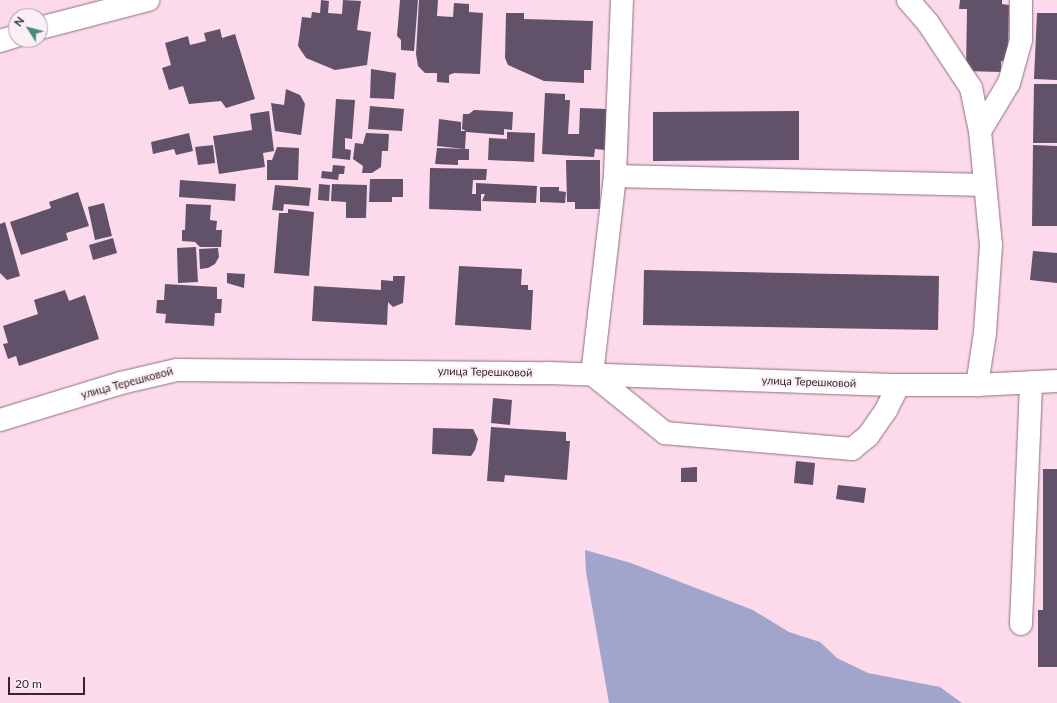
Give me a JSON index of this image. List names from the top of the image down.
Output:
{
  "streets": {
    "street": ["улица Терешковой"]
  },
  "scale_bar": "20 m",
  "north": "top left"
}
